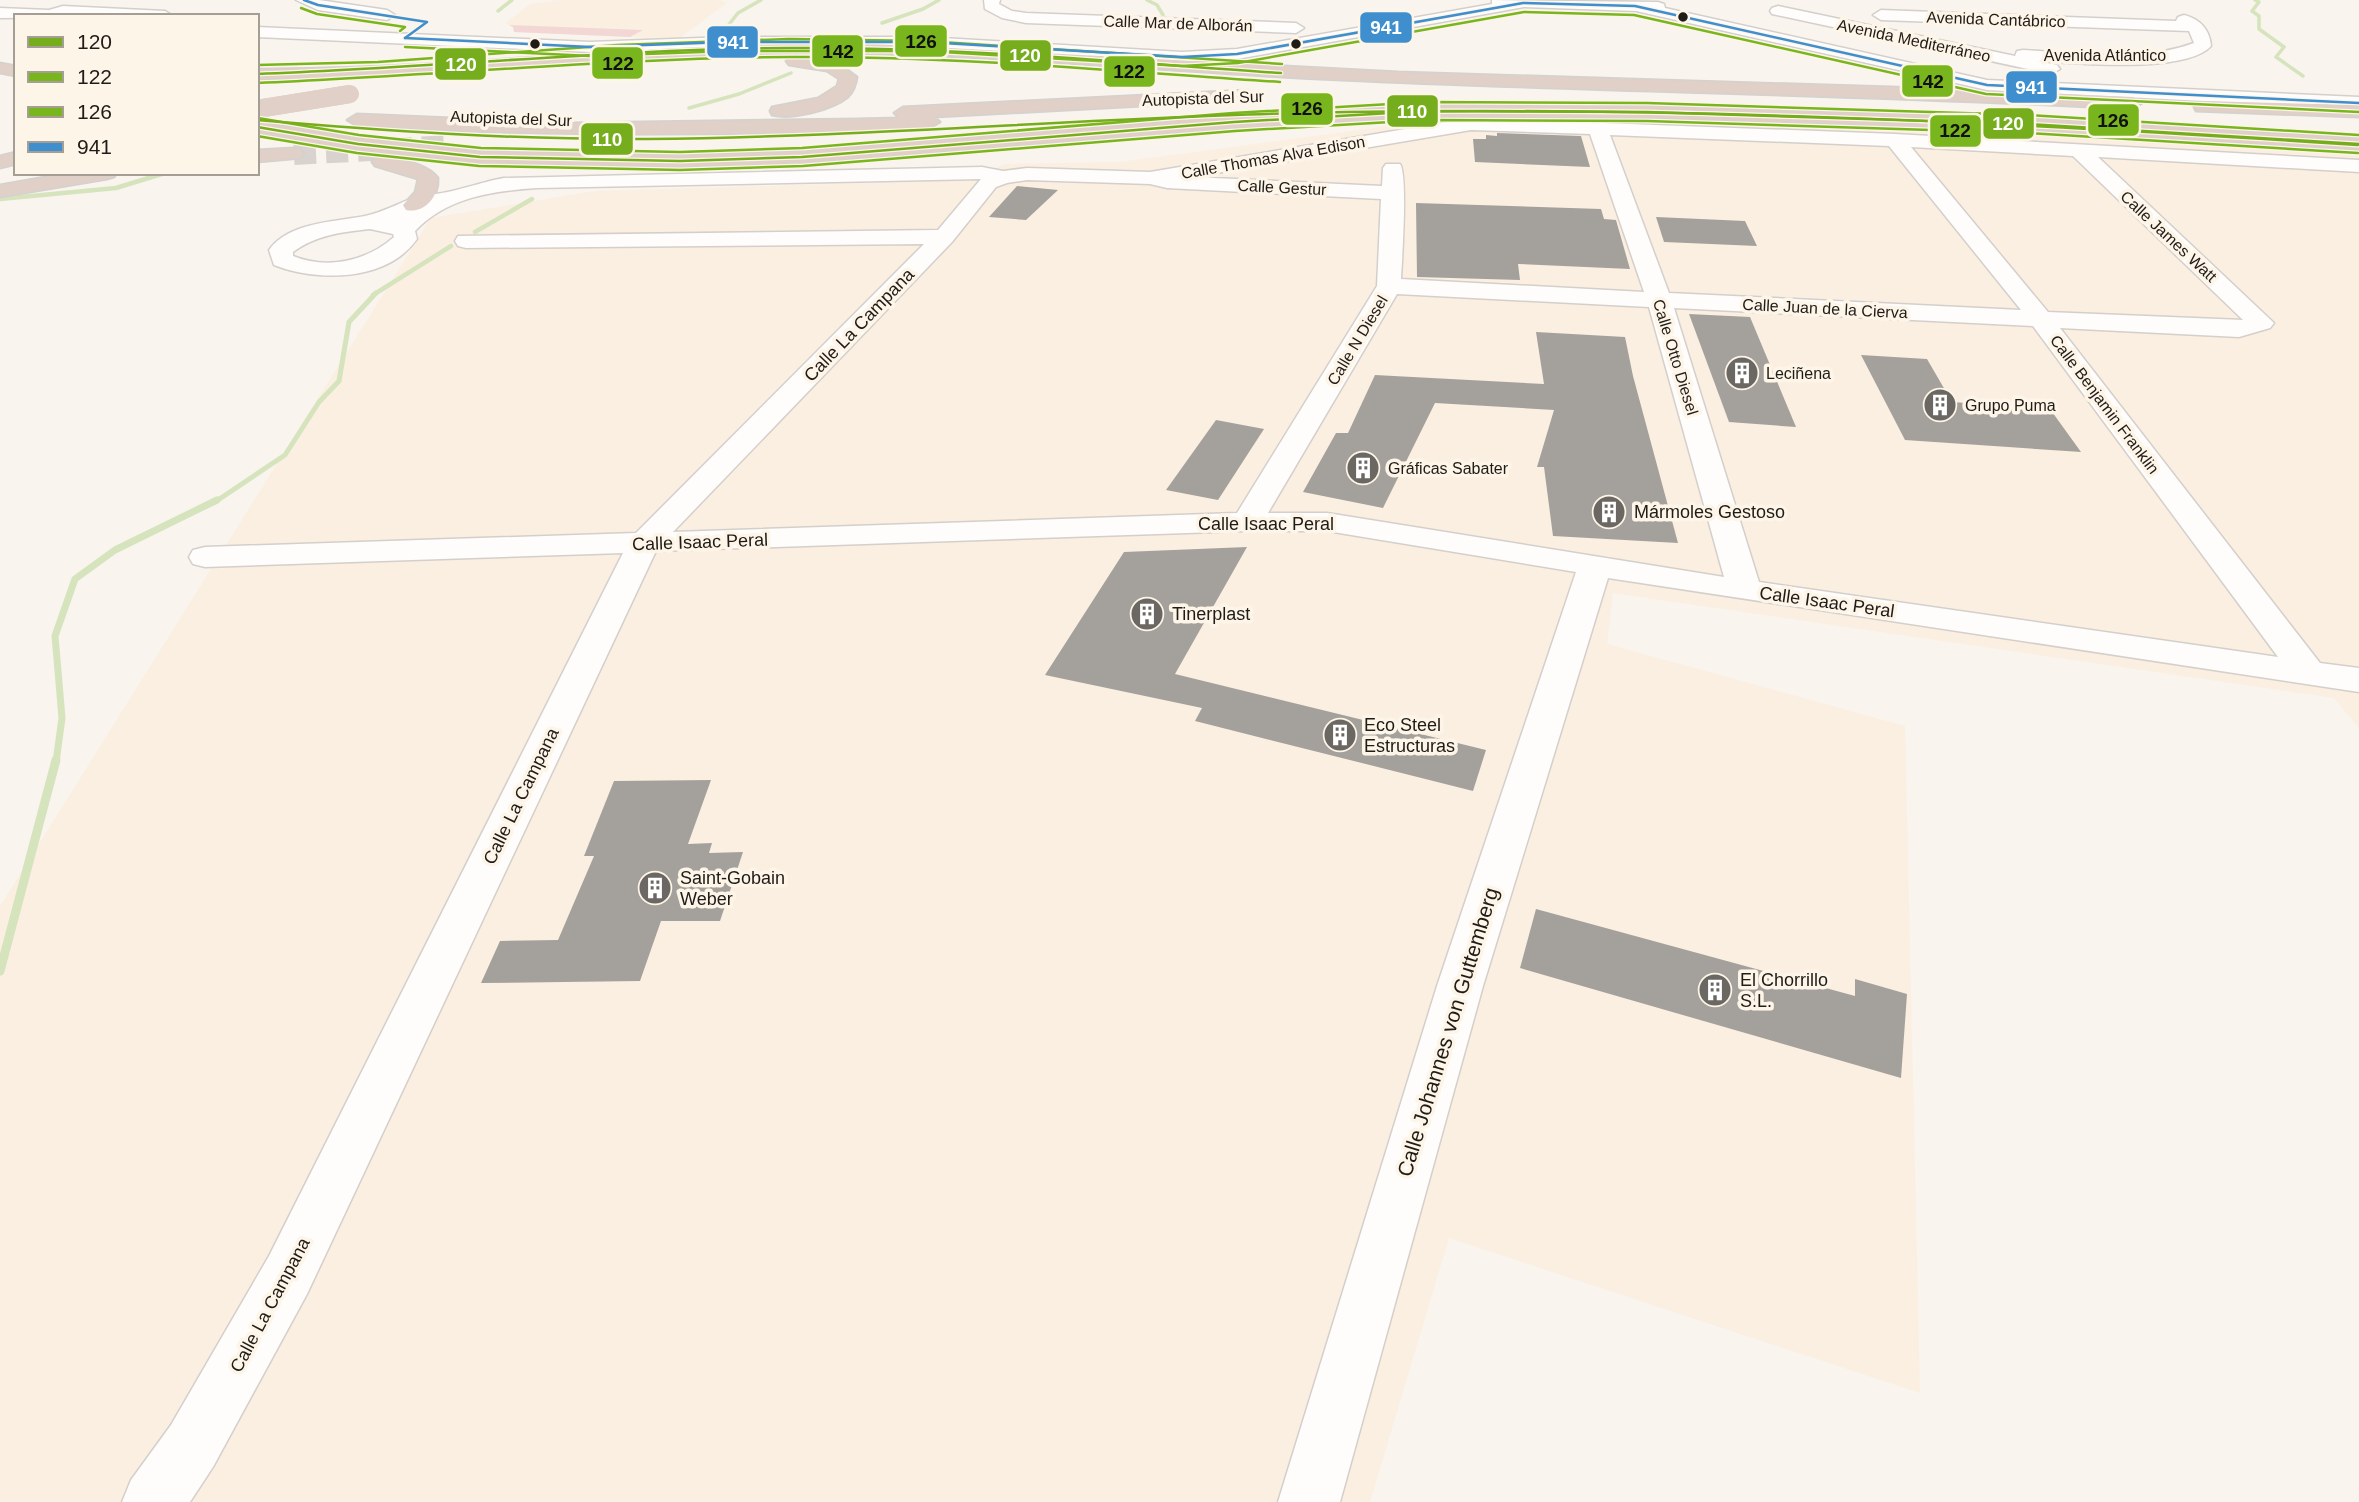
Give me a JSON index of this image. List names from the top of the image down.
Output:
{
  "streets": {
    "highway": ["Autopista del Sur"],
    "street": [
      "Avenida Cantábrico",
      "Calle Mar de Alborán",
      "Avenida Mediterráneo",
      "Avenida Atlántico",
      "Calle Thomas Alva Edison",
      "Calle Gestur",
      "Calle James Watt",
      "Calle Juan de la Cierva",
      "Calle La Campana",
      "Calle N Diesel",
      "Calle Otto Diesel",
      "Calle Benjamin Franklin",
      "Calle Isaac Peral",
      "Calle Johannes von Guttemberg"
    ]
  },
  "crossings": [
    ["Avenida Cantábrico", "Avenida Mediterráneo"],
    ["Avenida Cantábrico", "Avenida Atlántico"],
    ["Avenida Mediterráneo", "Avenida Atlántico"],
    ["Calle Thomas Alva Edison", "Calle Gestur"],
    ["Calle Thomas Alva Edison", "Calle James Watt"],
    ["Calle Thomas Alva Edison", "Calle N Diesel"],
    ["Calle Thomas Alva Edison", "Calle Otto Diesel"],
    ["Calle Thomas Alva Edison", "Calle Benjamin Franklin"],
    ["Calle Gestur", "Calle La Campana"],
    ["Calle Gestur", "Calle N Diesel"],
    ["Calle James Watt", "Calle Juan de la Cierva"],
    ["Calle Juan de la Cierva", "Calle N Diesel"],
    ["Calle Juan de la Cierva", "Calle Otto Diesel"],
    ["Calle Juan de la Cierva", "Calle Benjamin Franklin"],
    ["Calle La Campana", "Calle Isaac Peral"],
    ["Calle N Diesel", "Calle Isaac Peral"],
    ["Calle Otto Diesel", "Calle Isaac Peral"],
    ["Calle Benjamin Franklin", "Calle Isaac Peral"],
    ["Calle Isaac Peral", "Calle Johannes von Guttemberg"]
  ],
  "places": {
    "building": [
      "Leciñena",
      "Grupo Puma",
      "Gráficas Sabater",
      "Mármoles Gestoso",
      "Tinerplast",
      "Eco Steel Estructuras",
      "Saint-Gobain Weber",
      "El Chorrillo S.L."
    ]
  },
  "lines": [
    "transit line 941",
    "transit line 142",
    "transit line 126",
    "transit line 120",
    "transit line 122",
    "transit line 110"
  ],
  "legend": [
    "120",
    "122",
    "126",
    "941"
  ]
}
